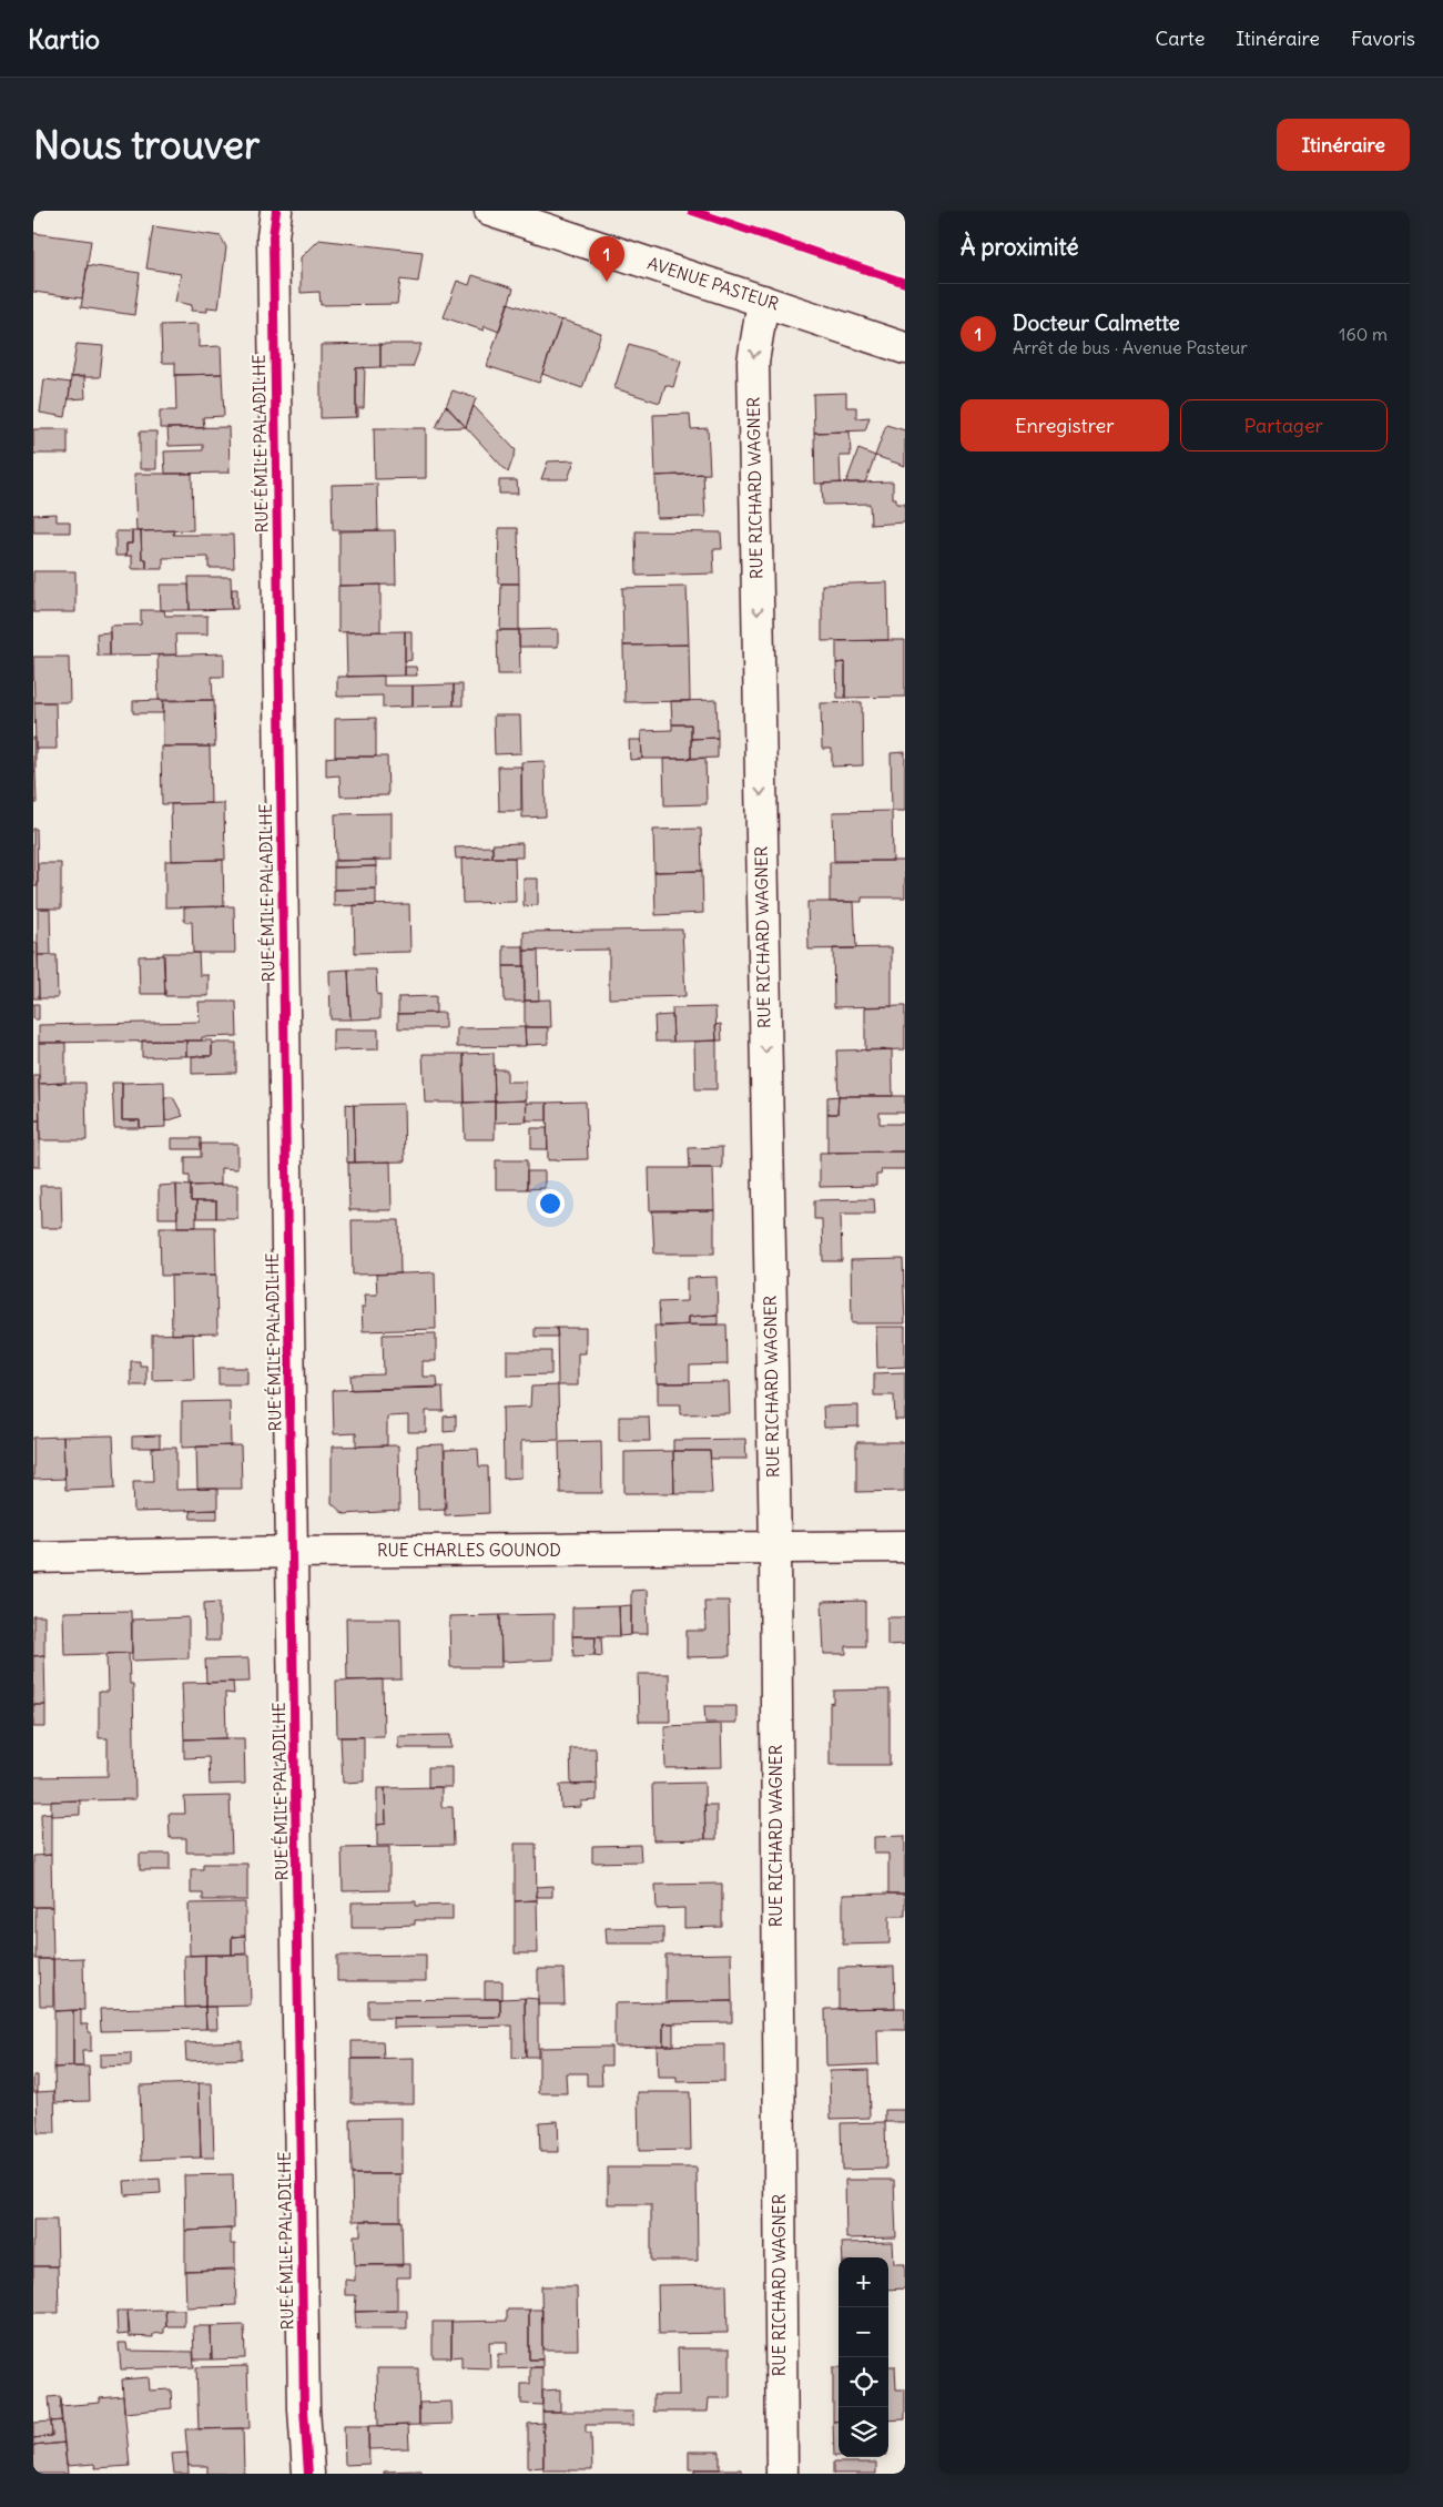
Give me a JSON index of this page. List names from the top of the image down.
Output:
{
  "streets": {
    "street": [
      "AVENUE PASTEUR",
      "RUE ÉMILE PALADILHE",
      "RUE RICHARD WAGNER",
      "RUE CHARLES GOUNOD"
    ]
  },
  "crossings": [
    ["AVENUE PASTEUR", "RUE RICHARD WAGNER"],
    ["RUE ÉMILE PALADILHE", "RUE CHARLES GOUNOD"],
    ["RUE RICHARD WAGNER", "RUE CHARLES GOUNOD"]
  ],
  "one_way": ["RUE RICHARD WAGNER"],
  "page": {
    "header": "Kartio",
    "nav": ["Carte", "Itinéraire", "Favoris"],
    "buttons": [
      "Itinéraire",
      ["Enregistrer", "Partager"]
    ],
    "title": "Nous trouver",
    "heading": "À proximité",
    "pins": "1",
    "list": [
      {
        "mark": "1",
        "name": "Docteur Calmette",
        "note": "Arrêt de bus · Avenue Pasteur",
        "value": "160 m"
      }
    ],
    "map_buttons": ["+", "−"]
  }
}
